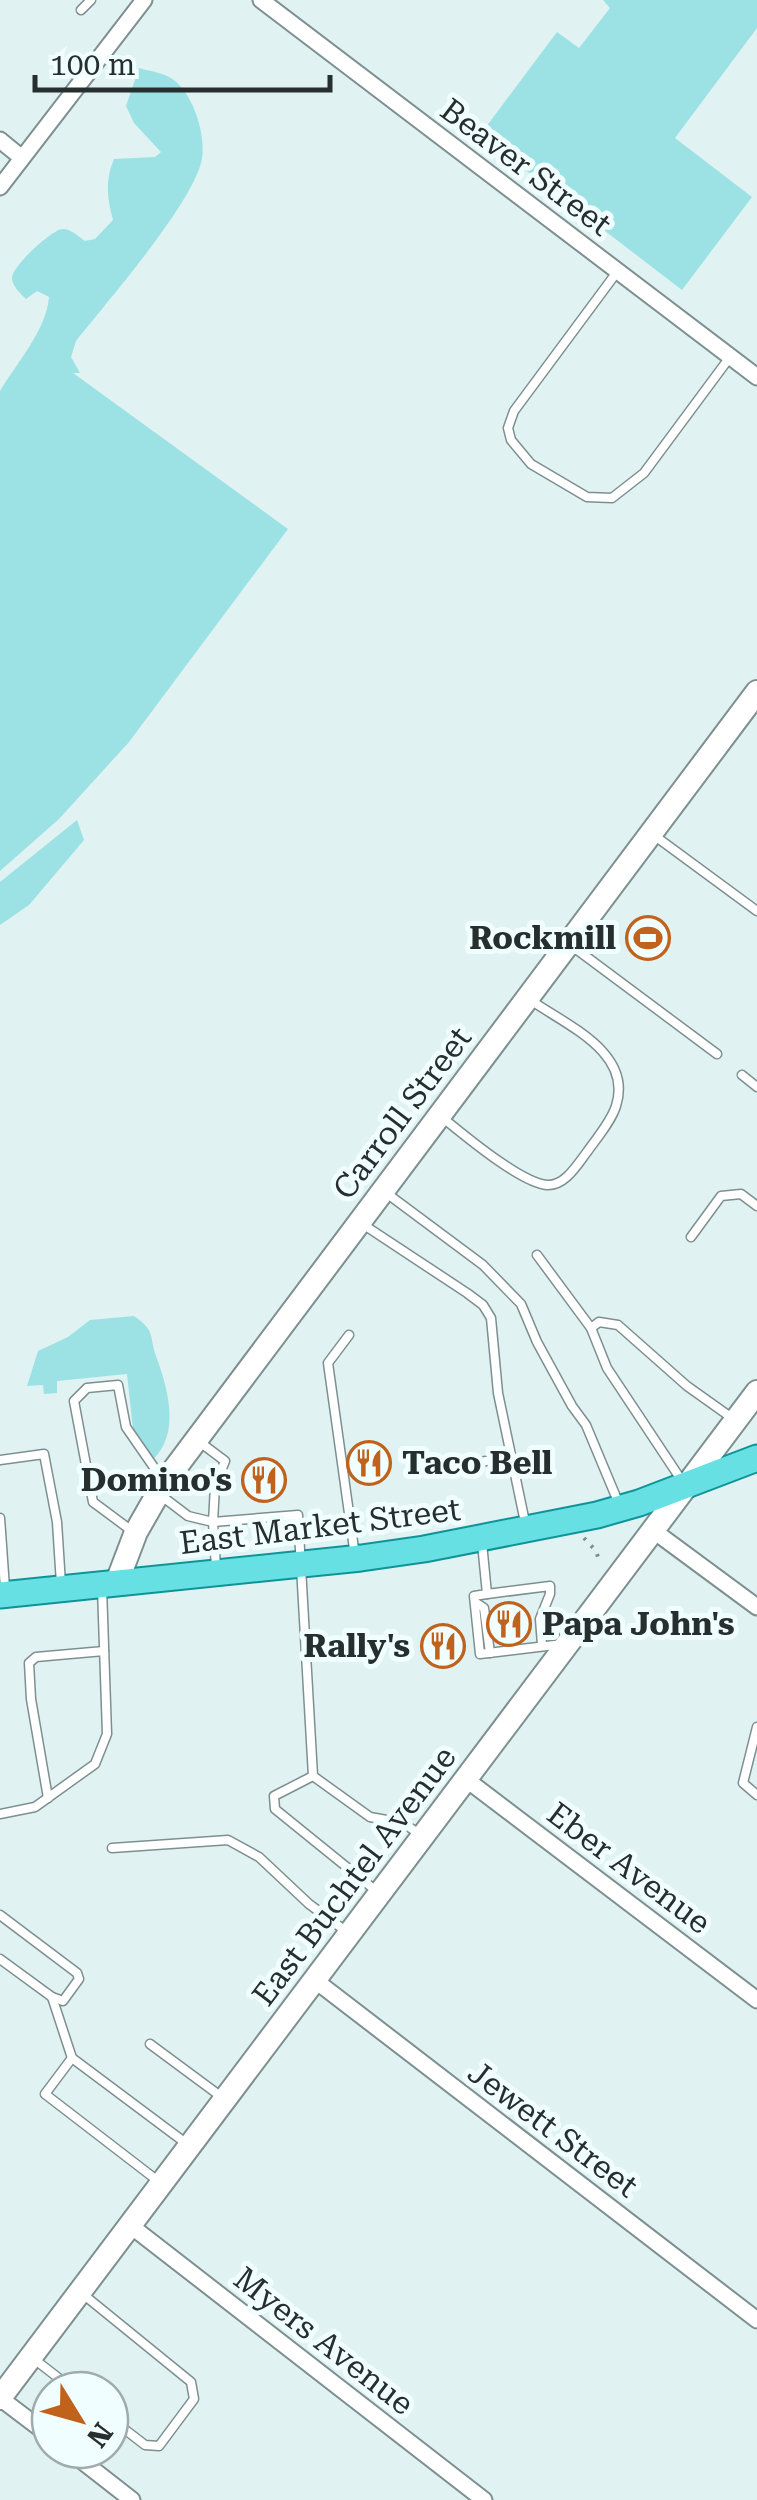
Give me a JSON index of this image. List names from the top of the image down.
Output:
{
  "streets": {
    "main road": ["East Market Street"],
    "street": [
      "Beaver Street",
      "Carroll Street",
      "Eber Avenue",
      "East Buchtel Avenue",
      "Jewett Street",
      "Myers Avenue"
    ]
  },
  "crossings": [
    ["Carroll Street", "East Market Street"],
    ["East Market Street", "East Buchtel Avenue"],
    ["Eber Avenue", "East Buchtel Avenue"],
    ["East Buchtel Avenue", "Jewett Street"],
    ["East Buchtel Avenue", "Myers Avenue"]
  ],
  "places": {
    "sports": ["Rockmill"],
    "restaurant": [
      "Taco Bell",
      "Domino's",
      "Papa John's",
      "Rally's"
    ]
  },
  "scale_bar": "100 m",
  "north": "bottom right"
}
